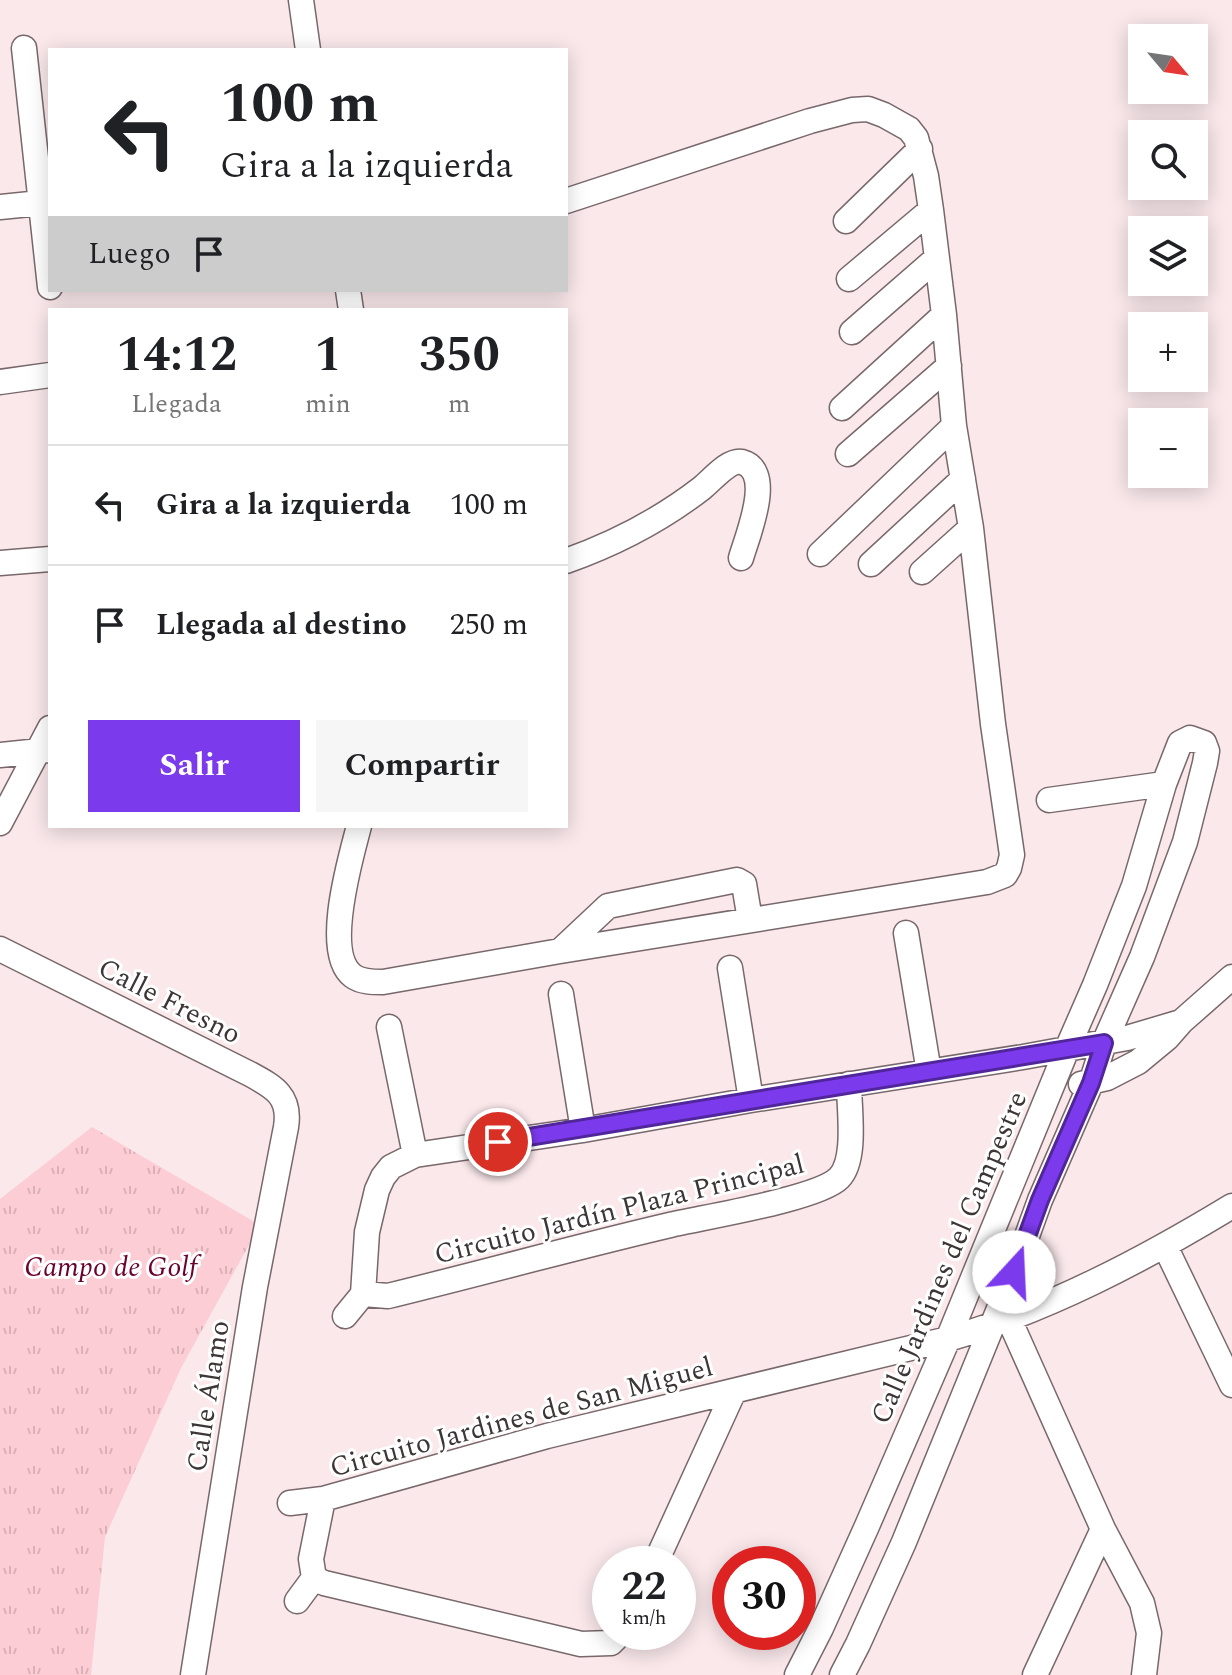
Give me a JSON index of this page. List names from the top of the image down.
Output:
{
  "streets": {
    "street": [
      "Calle Fresno",
      "Circuito Jardín Plaza Principal",
      "Calle Jardines del Campestre",
      "Calle Álamo",
      "Circuito Jardines de San Miguel"
    ]
  },
  "crossings": [
    ["Calle Fresno", "Calle Álamo"],
    ["Calle Jardines del Campestre", "Circuito Jardines de San Miguel"]
  ],
  "parks": ["Campo de Golf"],
  "north": "bottom right",
  "page": {
    "map_buttons": ["+", "−"],
    "turn": ["100 m", "Gira a la izquierda"],
    "then": "Luego",
    "eta": [
      "14:12",
      "Llegada",
      "1",
      "min",
      "350",
      "m"
    ],
    "list": [
      {
        "name": "Gira a la izquierda",
        "value": "100 m"
      },
      {
        "name": "Llegada al destino",
        "value": "250 m"
      }
    ],
    "buttons": ["Salir", "Compartir"],
    "speed": "22 km/h",
    "limit": "30"
  }
}
